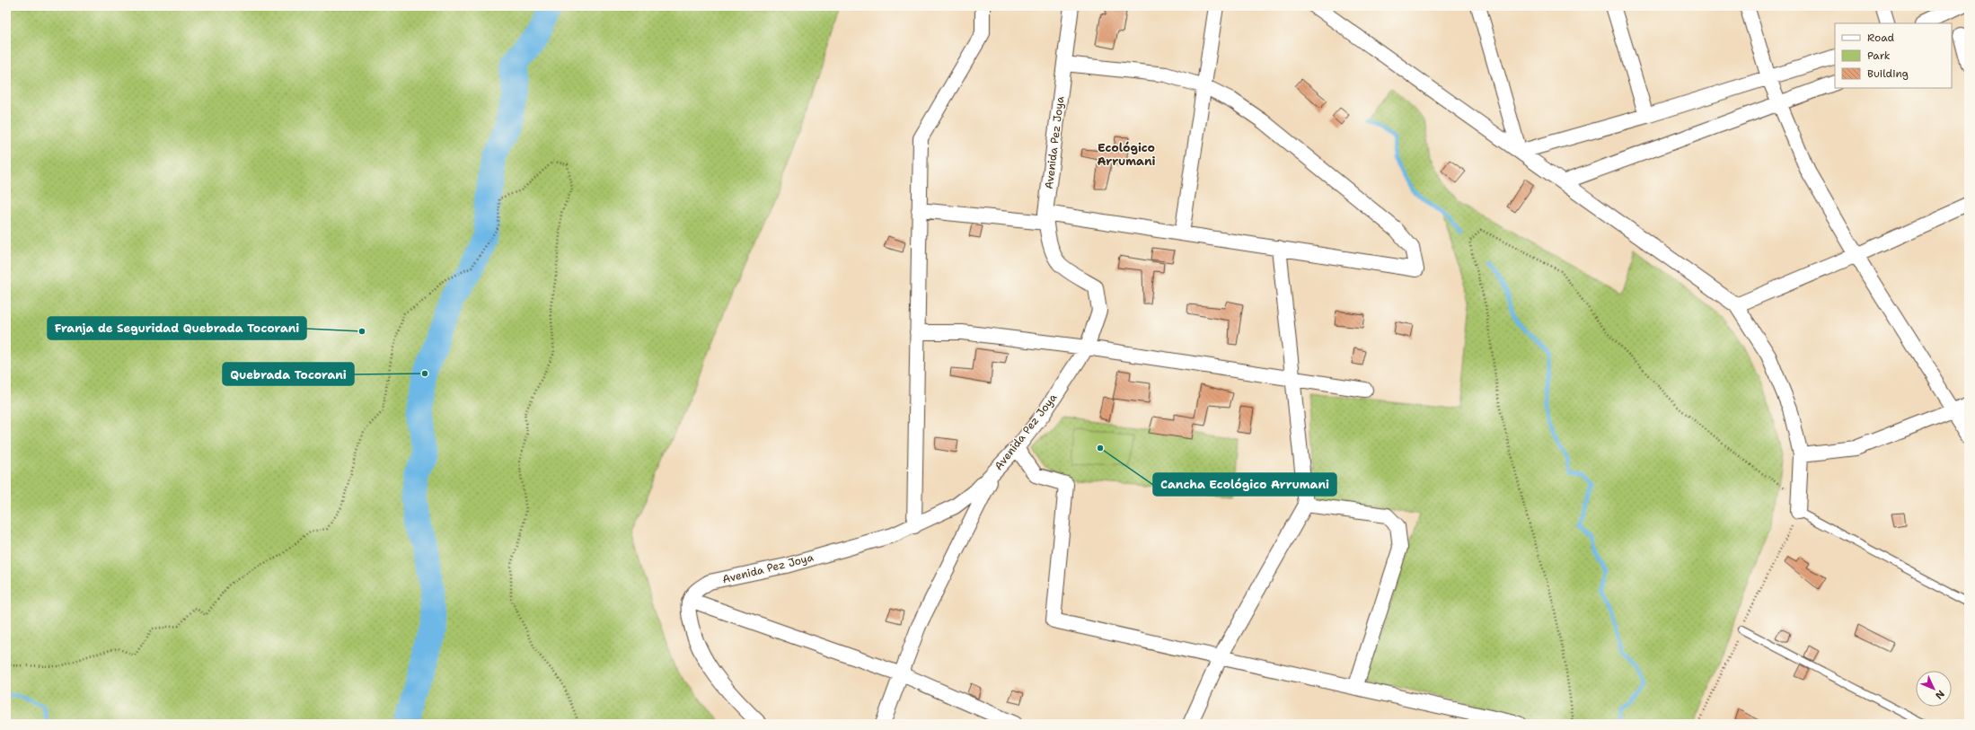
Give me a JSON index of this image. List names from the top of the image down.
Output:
{
  "streets": {
    "street": ["Avenida Pez Joya"]
  },
  "districts": ["Ecológico Arrumani"],
  "places": ["Franja de Seguridad Quebrada Tocorani", "Quebrada Tocorani", "Cancha Ecológico Arrumani"],
  "legend": ["Road", "Park", "Building"],
  "north": "bottom right"
}
